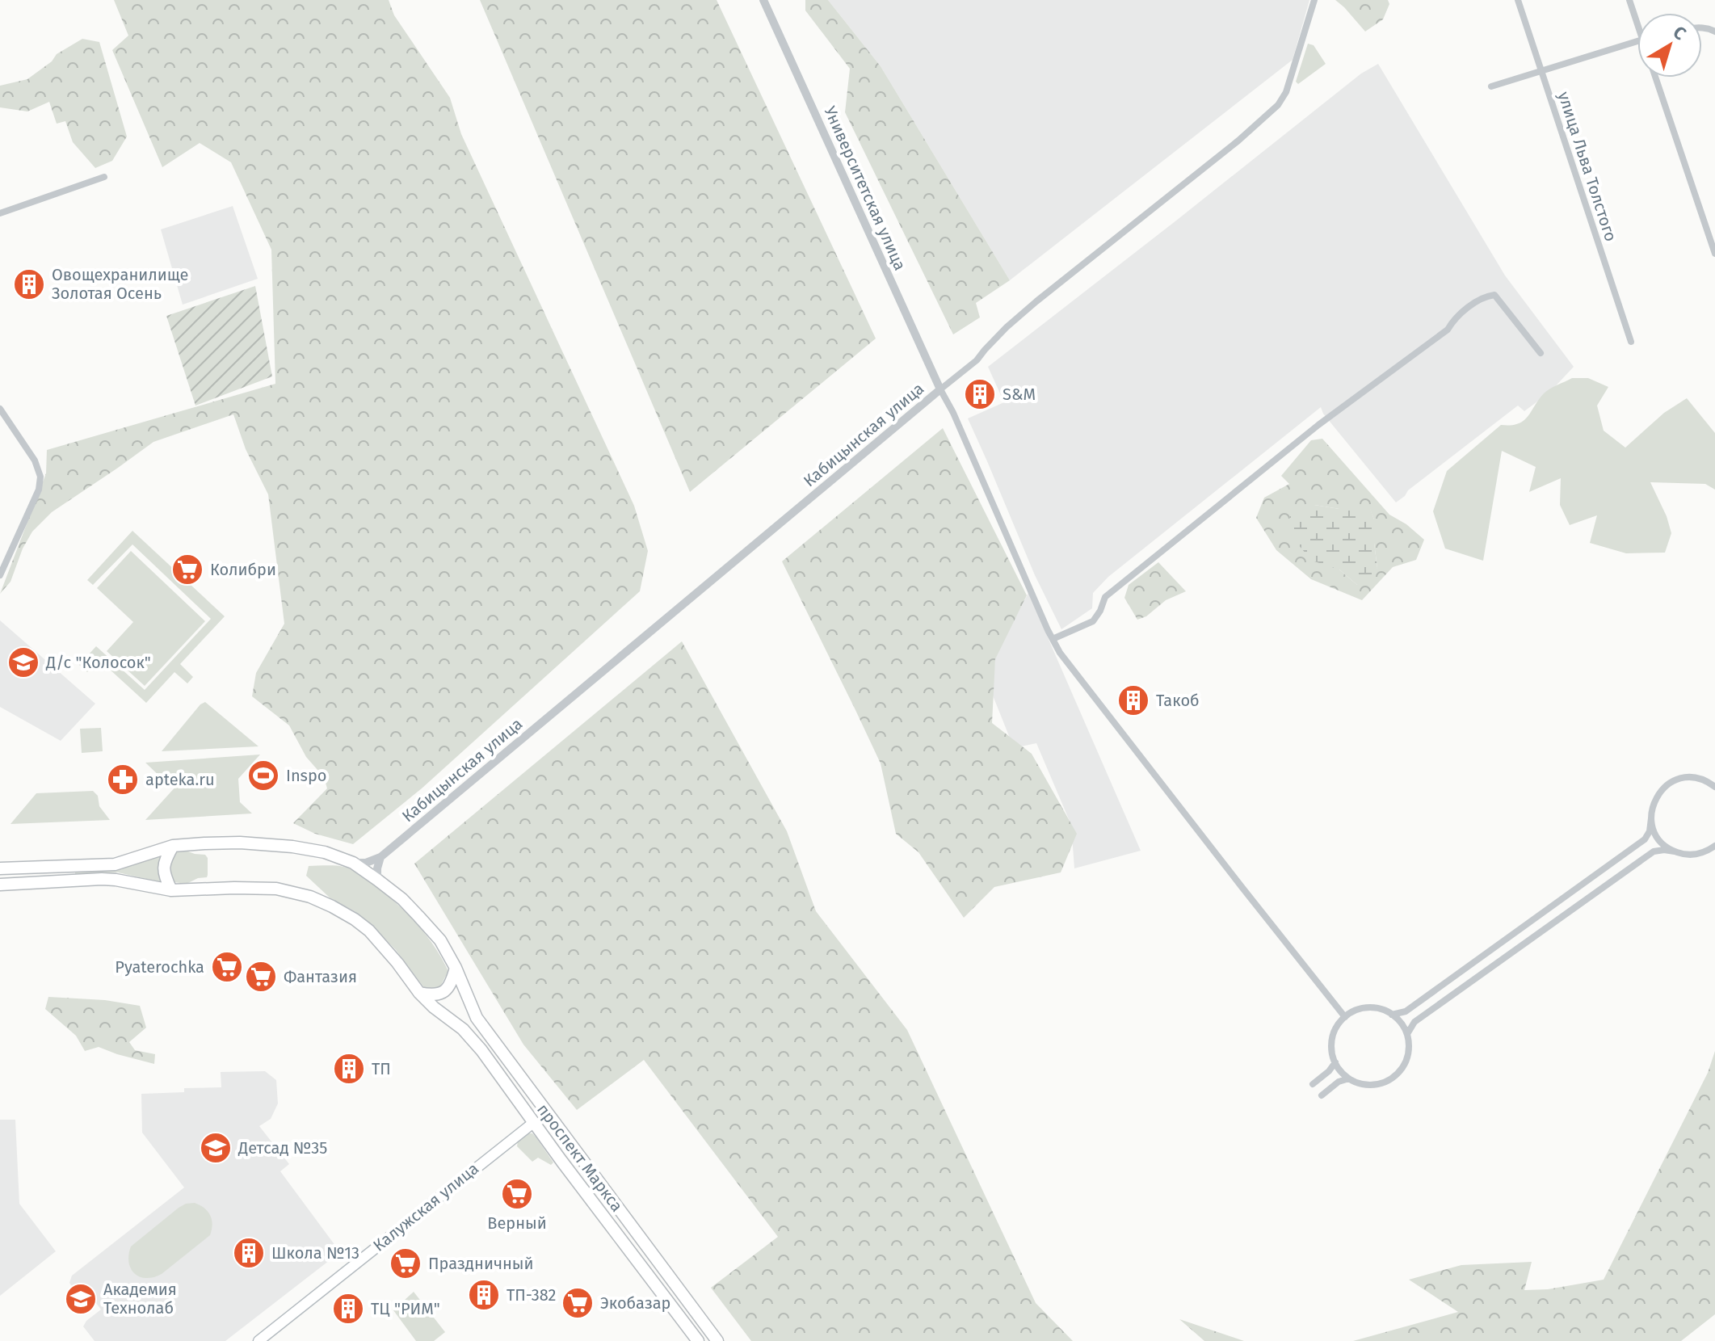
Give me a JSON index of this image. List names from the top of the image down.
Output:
{
  "streets": {
    "main road": ["проспект Маркса", "Калужская улица"],
    "street": ["улица Льва Толстого", "Университетская улица", "Кабицынская улица"]
  },
  "crossings": [
    ["Университетская улица", "Кабицынская улица"],
    ["проспект Маркса", "Калужская улица"]
  ],
  "places": {
    "building": [
      "Овощехранилище Золотая Осень",
      "S&M",
      "Такоб",
      "ТП",
      "Школа №13",
      "ТП-382",
      "ТЦ \"РИМ\""
    ],
    "supermarket": [
      "Колибри",
      "Pyaterochka",
      "Фантазия",
      "Верный",
      "Праздничный",
      "Экобазар"
    ],
    "school or university": ["Д/с \"Колосок\"", "Детсад №35", "Академия Технолаб"],
    "sports": ["Inspo"],
    "pharmacy": ["apteka.ru"]
  },
  "north": "top right"
}
